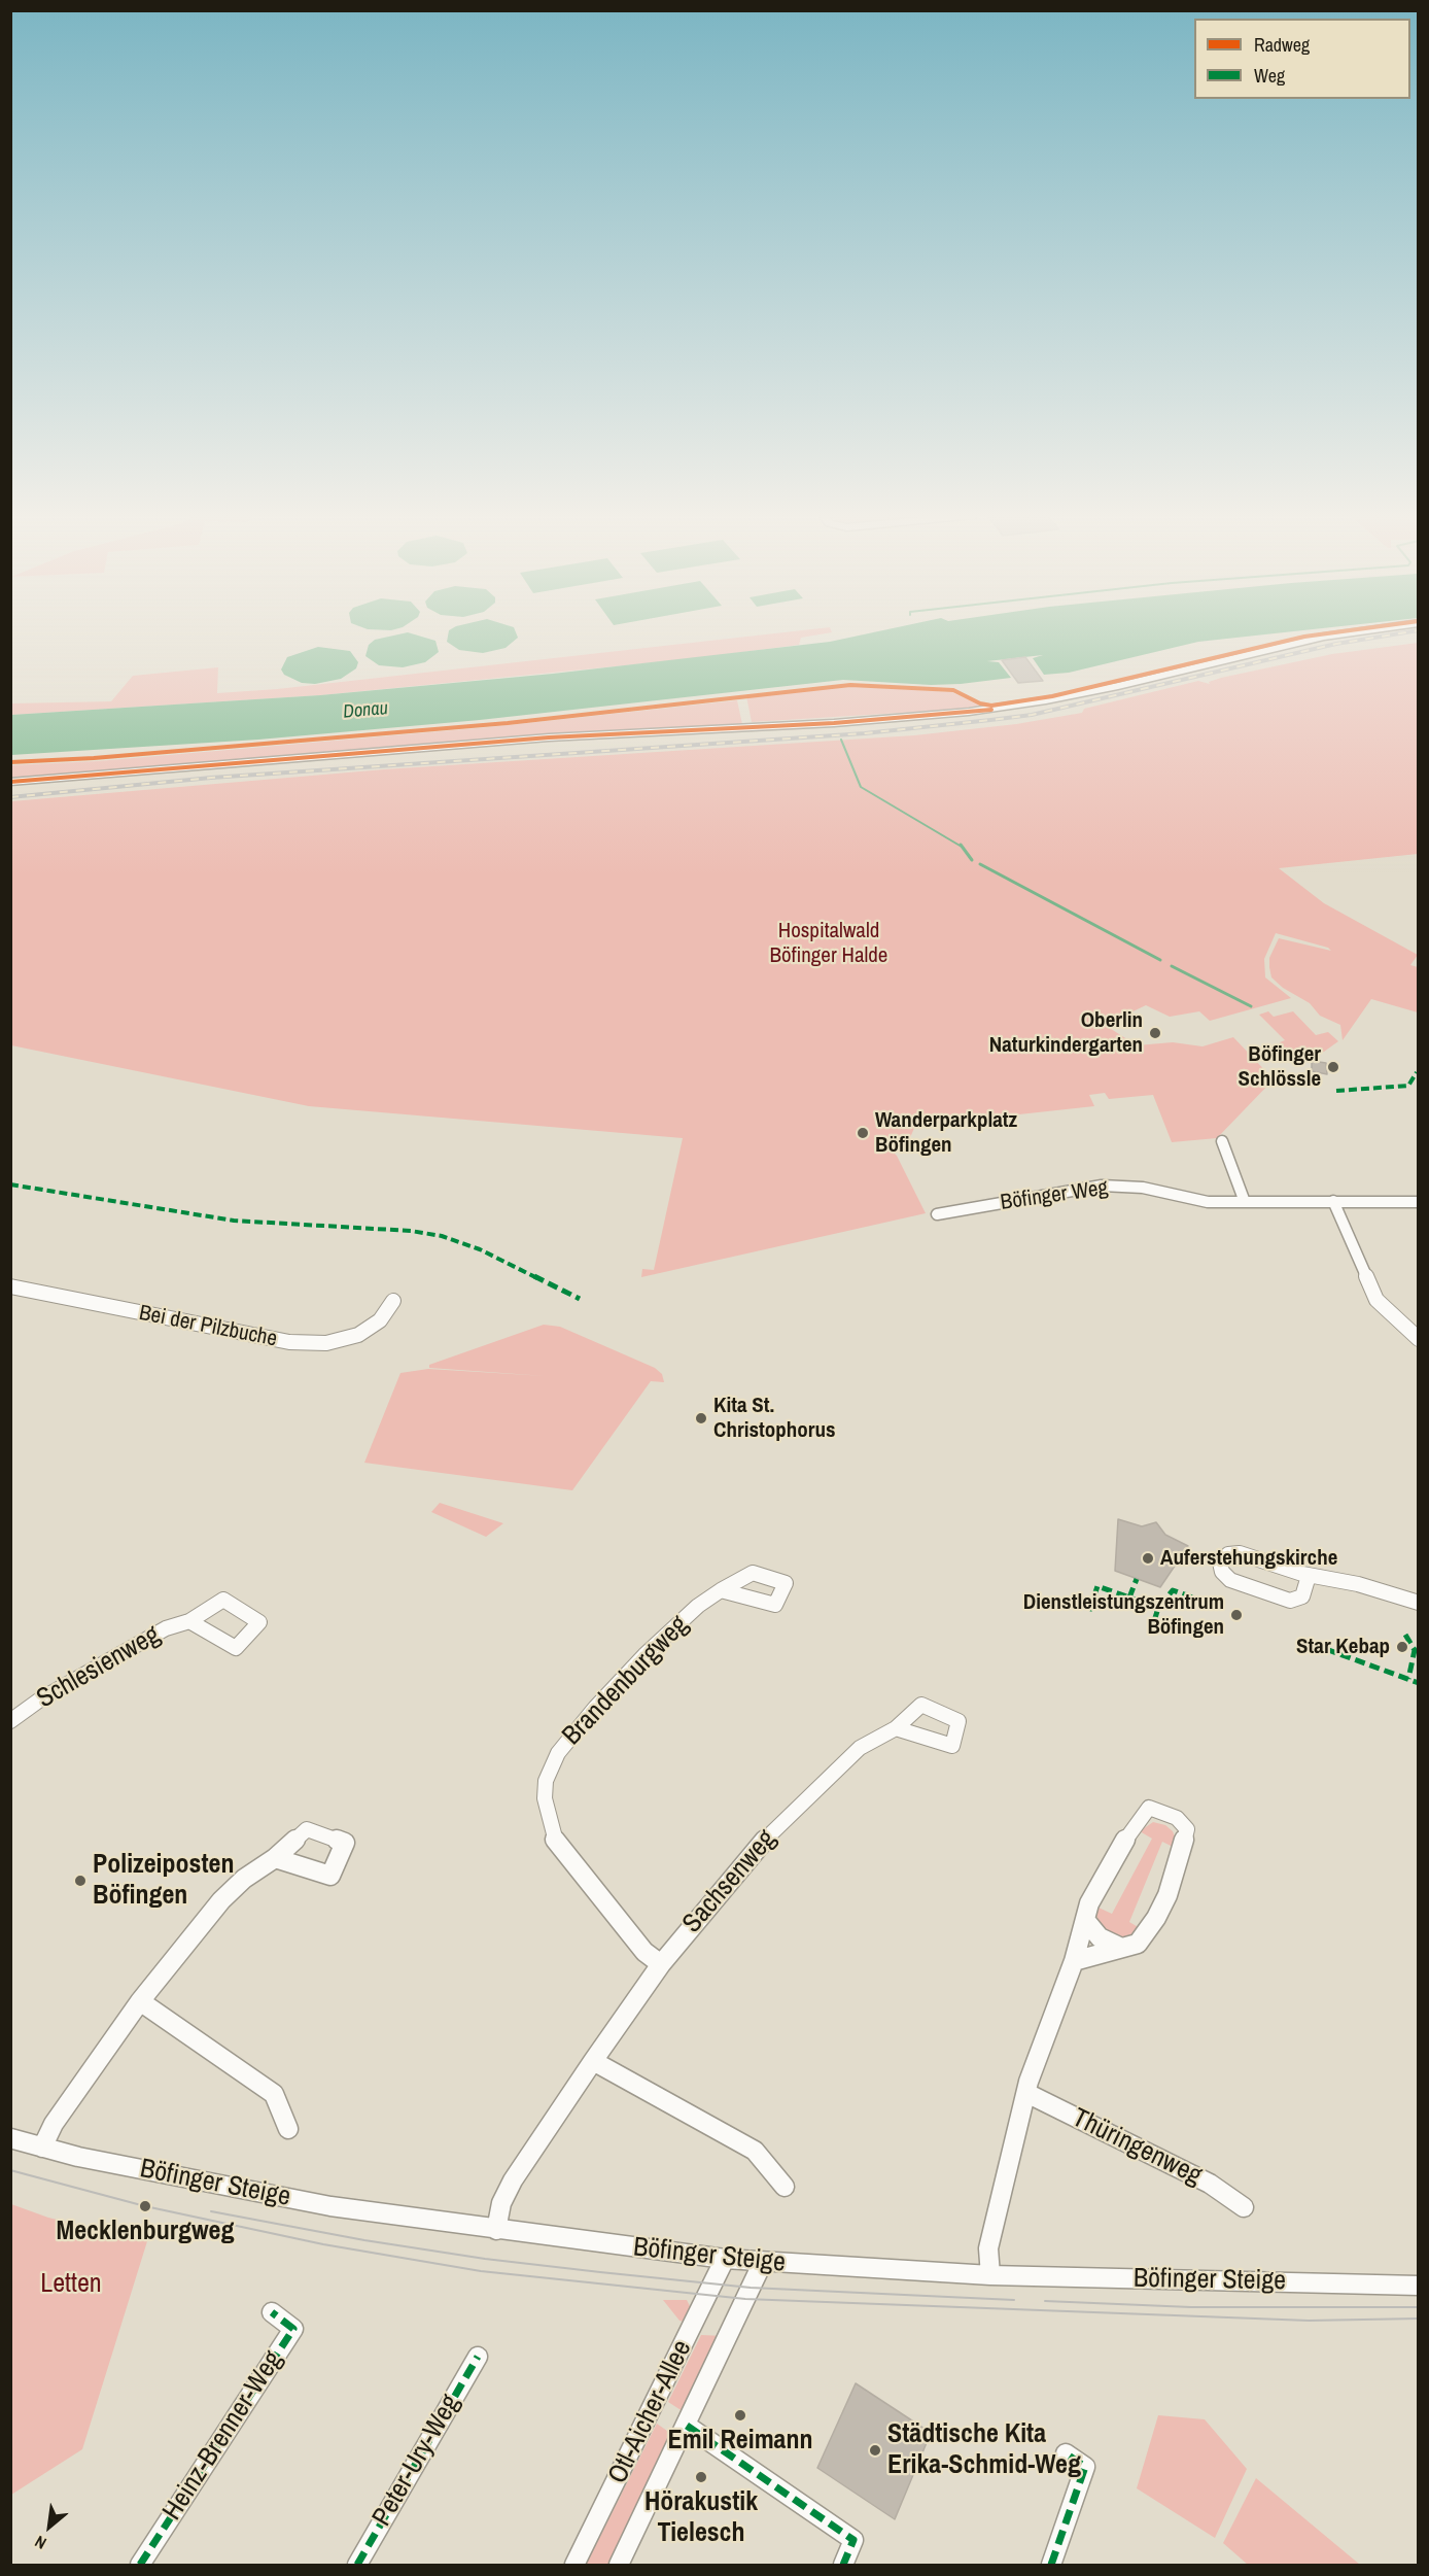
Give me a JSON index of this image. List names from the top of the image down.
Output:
{
  "streets": {
    "street": [
      "Böfinger Weg",
      "Bei der Pilzbuche",
      "Schlesienweg",
      "Brandenburgweg",
      "Sachsenweg",
      "Thüringenweg",
      "Böfinger Steige",
      "Otl-Aicher-Allee",
      "Heinz-Brenner-Weg",
      "Peter-Ury-Weg"
    ]
  },
  "crossings": [
    ["Brandenburgweg", "Sachsenweg"],
    ["Sachsenweg", "Böfinger Steige"],
    ["Böfinger Steige", "Otl-Aicher-Allee"]
  ],
  "water": ["Donau"],
  "parks": ["Hospitalwald Böfinger Halde", "Letten"],
  "places": [
    "Oberlin Naturkindergarten",
    "Böfinger Schlössle",
    "Wanderparkplatz Böfingen",
    "Kita St. Christophorus",
    "Auferstehungskirche",
    "Dienstleistungszentrum Böfingen",
    "Star Kebap",
    "Polizeiposten Böfingen",
    "Mecklenburgweg",
    "Emil Reimann",
    "Städtische Kita Erika-Schmid-Weg",
    "Hörakustik Tielesch"
  ],
  "legend": ["Radweg", "Weg"],
  "north": "bottom left"
}
